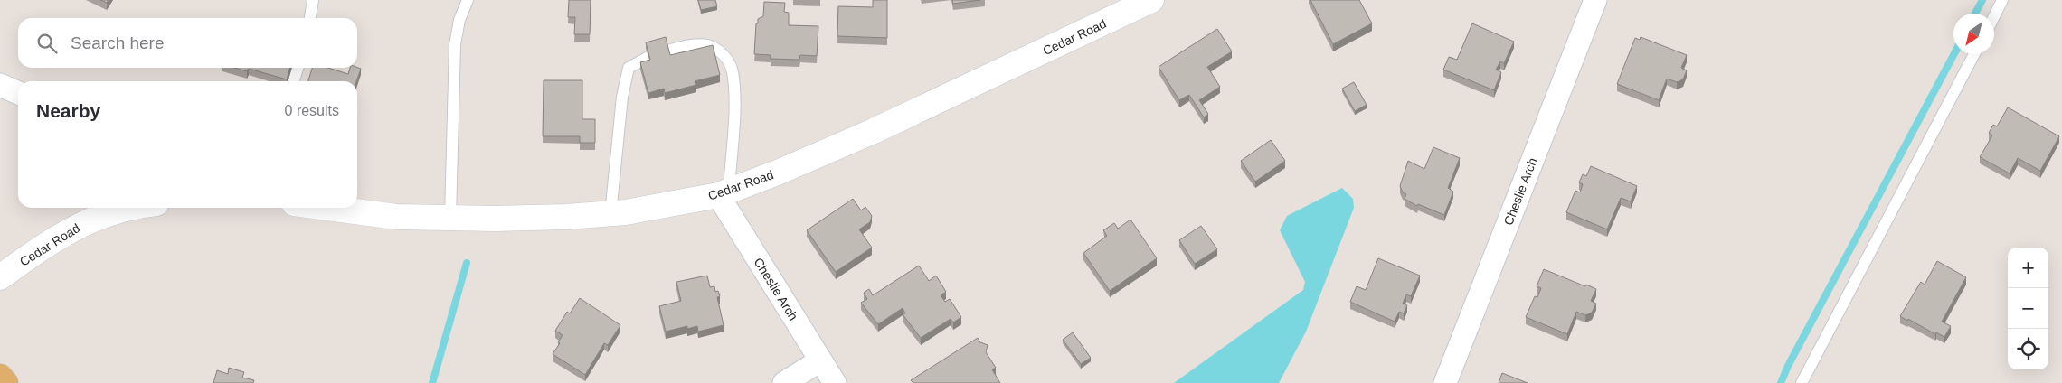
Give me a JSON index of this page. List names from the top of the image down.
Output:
{
  "streets": {
    "street": ["Cedar Road", "Cheslie Arch"]
  },
  "crossings": [
    ["Cedar Road", "Cheslie Arch"]
  ],
  "north": "bottom left",
  "page": {
    "search": "Search here",
    "heading": ["Nearby", "0 results"],
    "map_buttons": ["+", "−"]
  }
}
